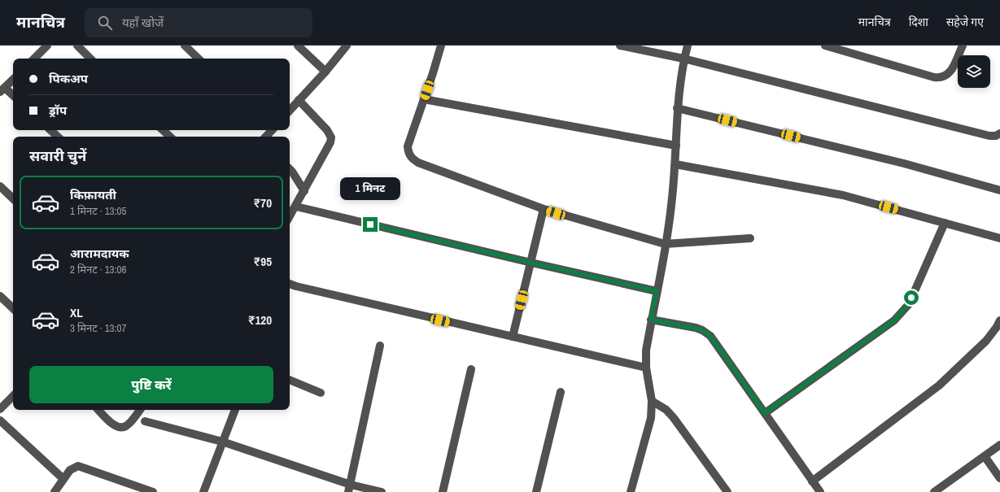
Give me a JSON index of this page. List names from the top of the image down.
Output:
{
  "page": {
    "header": "मानचित्र",
    "search": "यहाँ खोजें",
    "nav": ["मानचित्र", "दिशा", "सहेजे गए"],
    "banner": ["पिकअप", "ड्रॉप"],
    "heading": "सवारी चुनें",
    "list": [
      {
        "name": "किफ़ायती",
        "note": "1 मिनट · 13:05",
        "value": "₹70"
      },
      {
        "name": "आरामदायक",
        "note": "2 मिनट · 13:06",
        "value": "₹95"
      },
      {
        "name": "XL",
        "note": "3 मिनट · 13:07",
        "value": "₹120"
      }
    ],
    "bubble": "1 मिनट",
    "buttons": "पुष्टि करें"
  }
}
